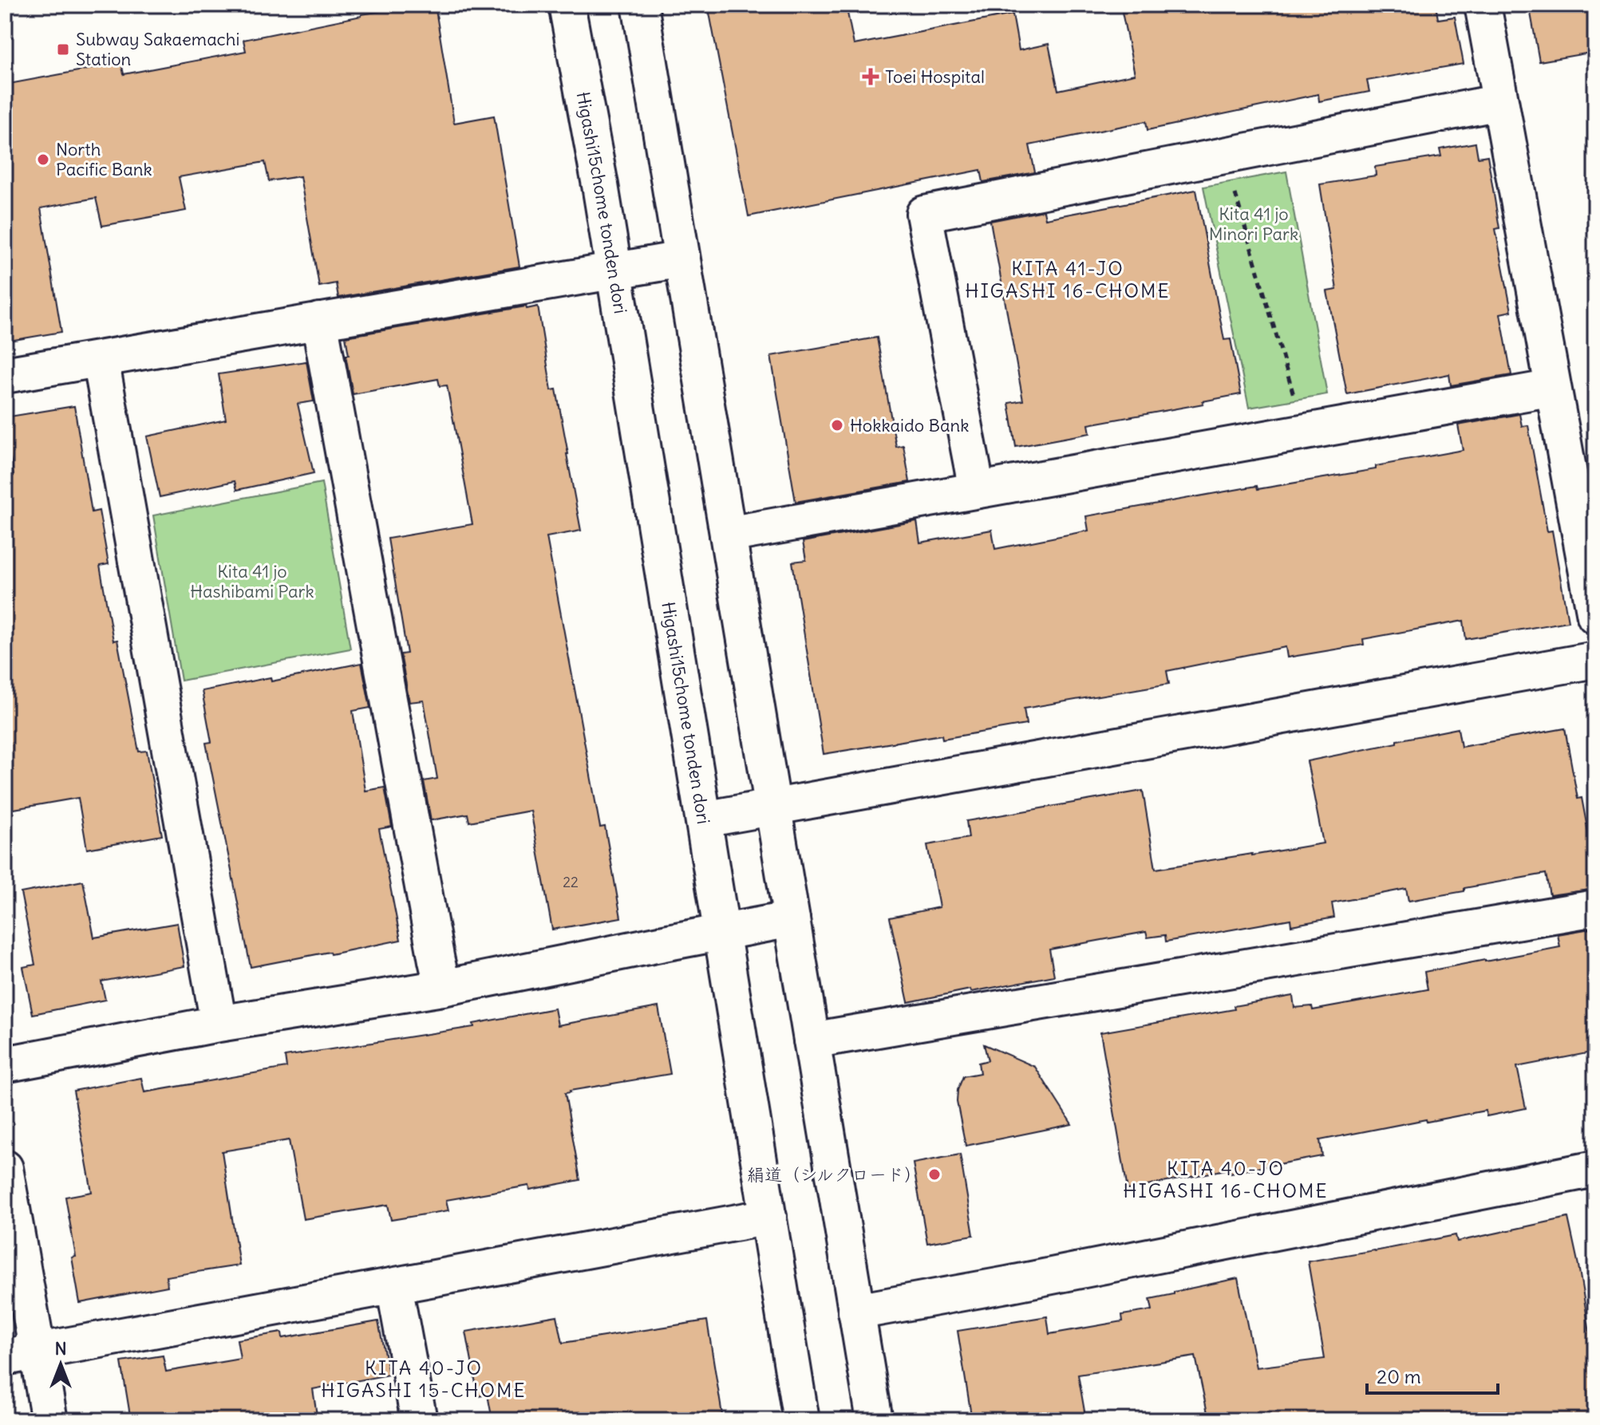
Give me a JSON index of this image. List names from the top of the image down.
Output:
{
  "streets": {
    "street": ["Higashi15chome tonden dori"]
  },
  "districts": ["KITA 41-JO HIGASHI 16-CHOME", "KITA 40-JO HIGASHI 16-CHOME", "KITA 40-JO HIGASHI 15-CHOME"],
  "parks": ["Kita 41 jo Minori Park", "Kita 41 jo Hashibami Park"],
  "places": {
    "transit": ["Subway Sakaemachi Station"],
    "health": ["Toei Hospital"],
    "other": ["North Pacific Bank", "Hokkaido Bank", "絹道（シルクロード）"]
  },
  "house_numbers": ["22"],
  "scale_bar": "20 m",
  "north": "top"
}
